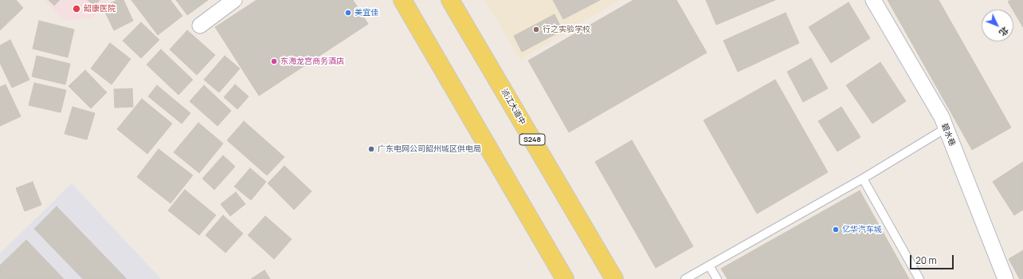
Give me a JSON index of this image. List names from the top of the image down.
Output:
{
  "streets": {
    "main road": ["浈江大道中", "S248"],
    "street": ["碧水巷"]
  },
  "places": [
    "韶康医院",
    "美宜佳",
    "行之实验学校",
    "东海龙宫商务酒店",
    "广东电网公司韶州城区供电局",
    "亿华汽车城"
  ],
  "scale_bar": "20 m",
  "north": "bottom right"
}
